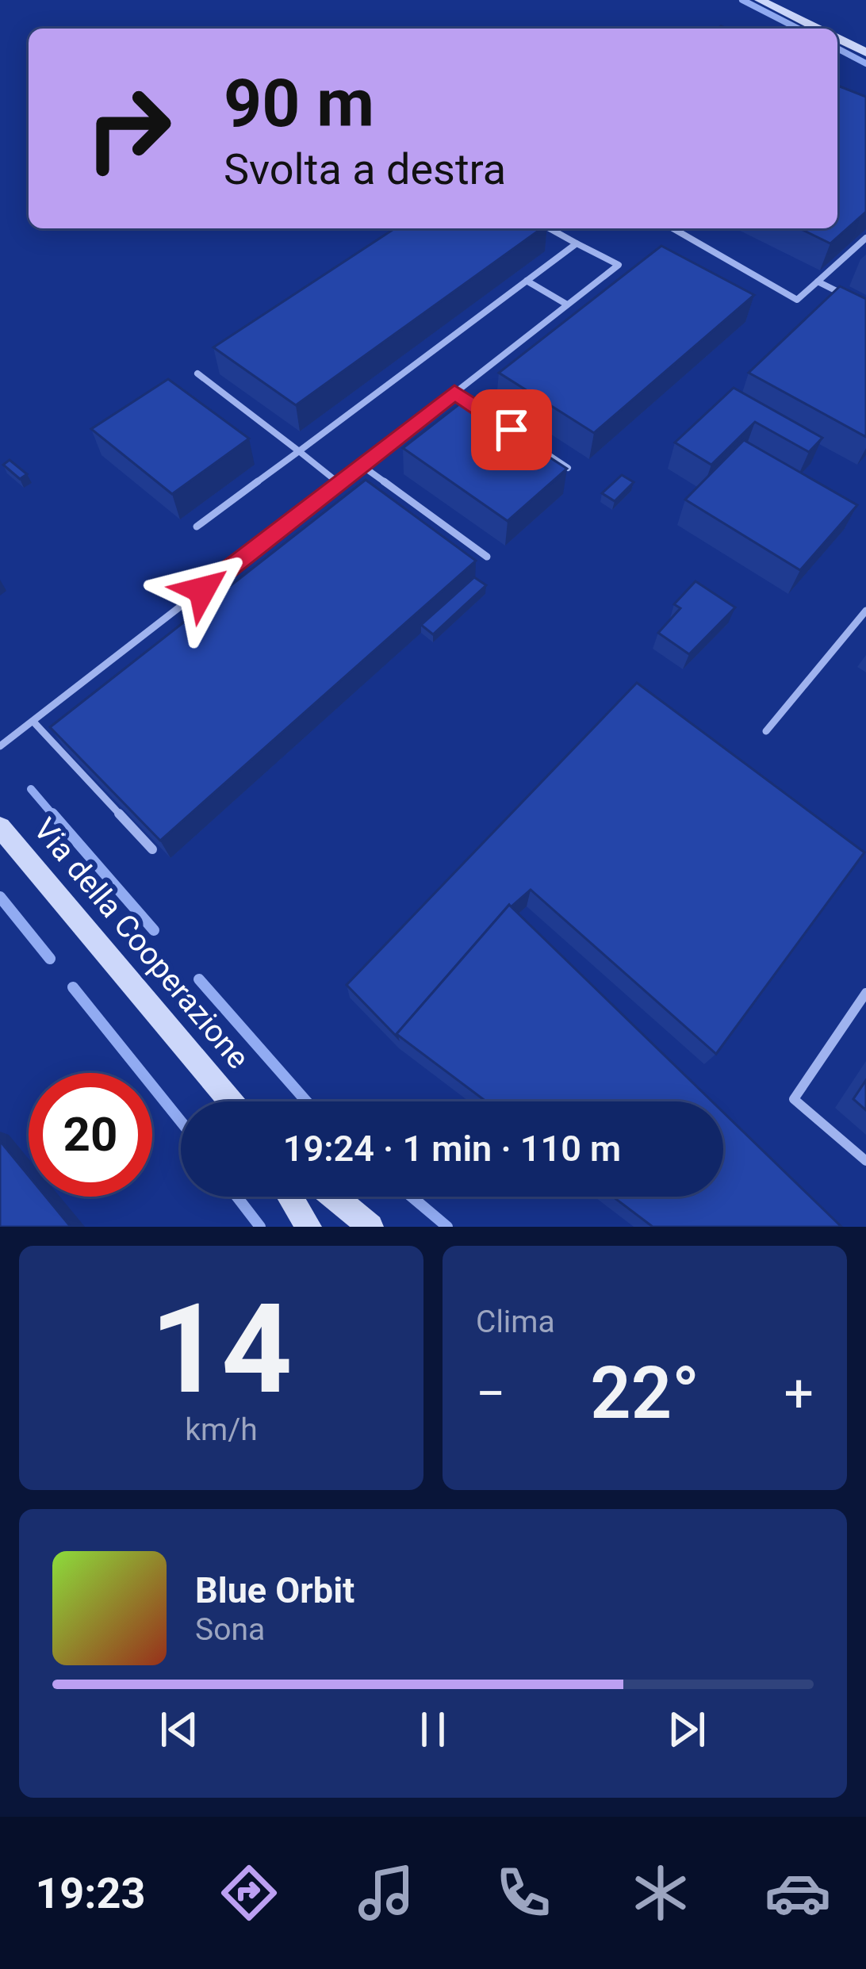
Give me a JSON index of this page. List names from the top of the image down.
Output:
{
  "streets": {
    "street": ["Via della Cooperazione"]
  },
  "page": {
    "turn": ["90 m", "Svolta a destra"],
    "limit": "20",
    "trip": "19:24 · 1 min · 110 m",
    "tile": [
      ["14", "km/h"],
      "Clima"
    ],
    "heat": ["−", "22°", "+"],
    "song": ["Blue Orbit", "Sona"],
    "tabs": "19:23"
  }
}
